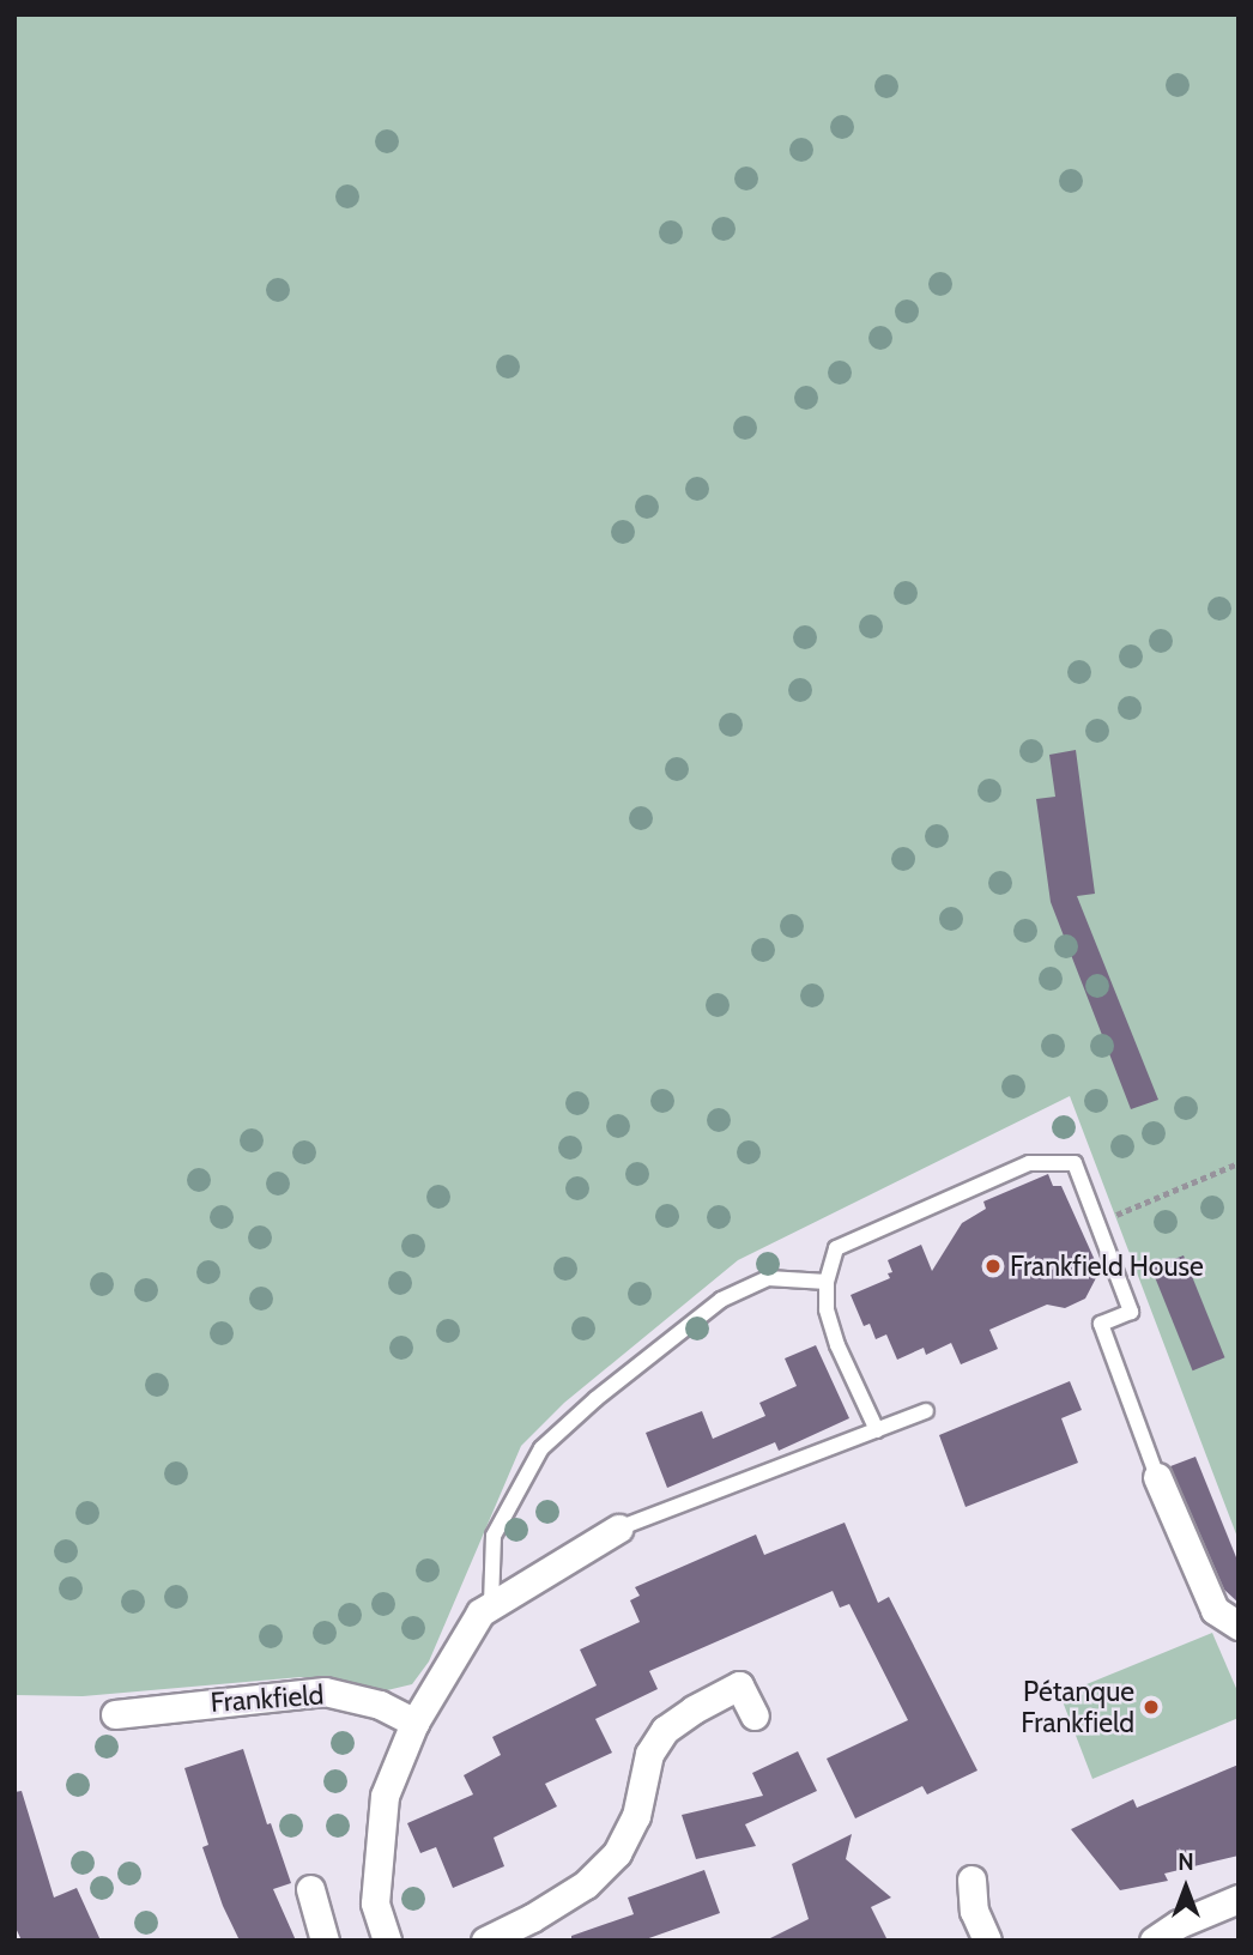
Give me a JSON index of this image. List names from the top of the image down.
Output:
{
  "streets": {
    "street": ["Frankfield"]
  },
  "places": ["Frankfield House", "Pétanque Frankfield"],
  "north": "top"
}
